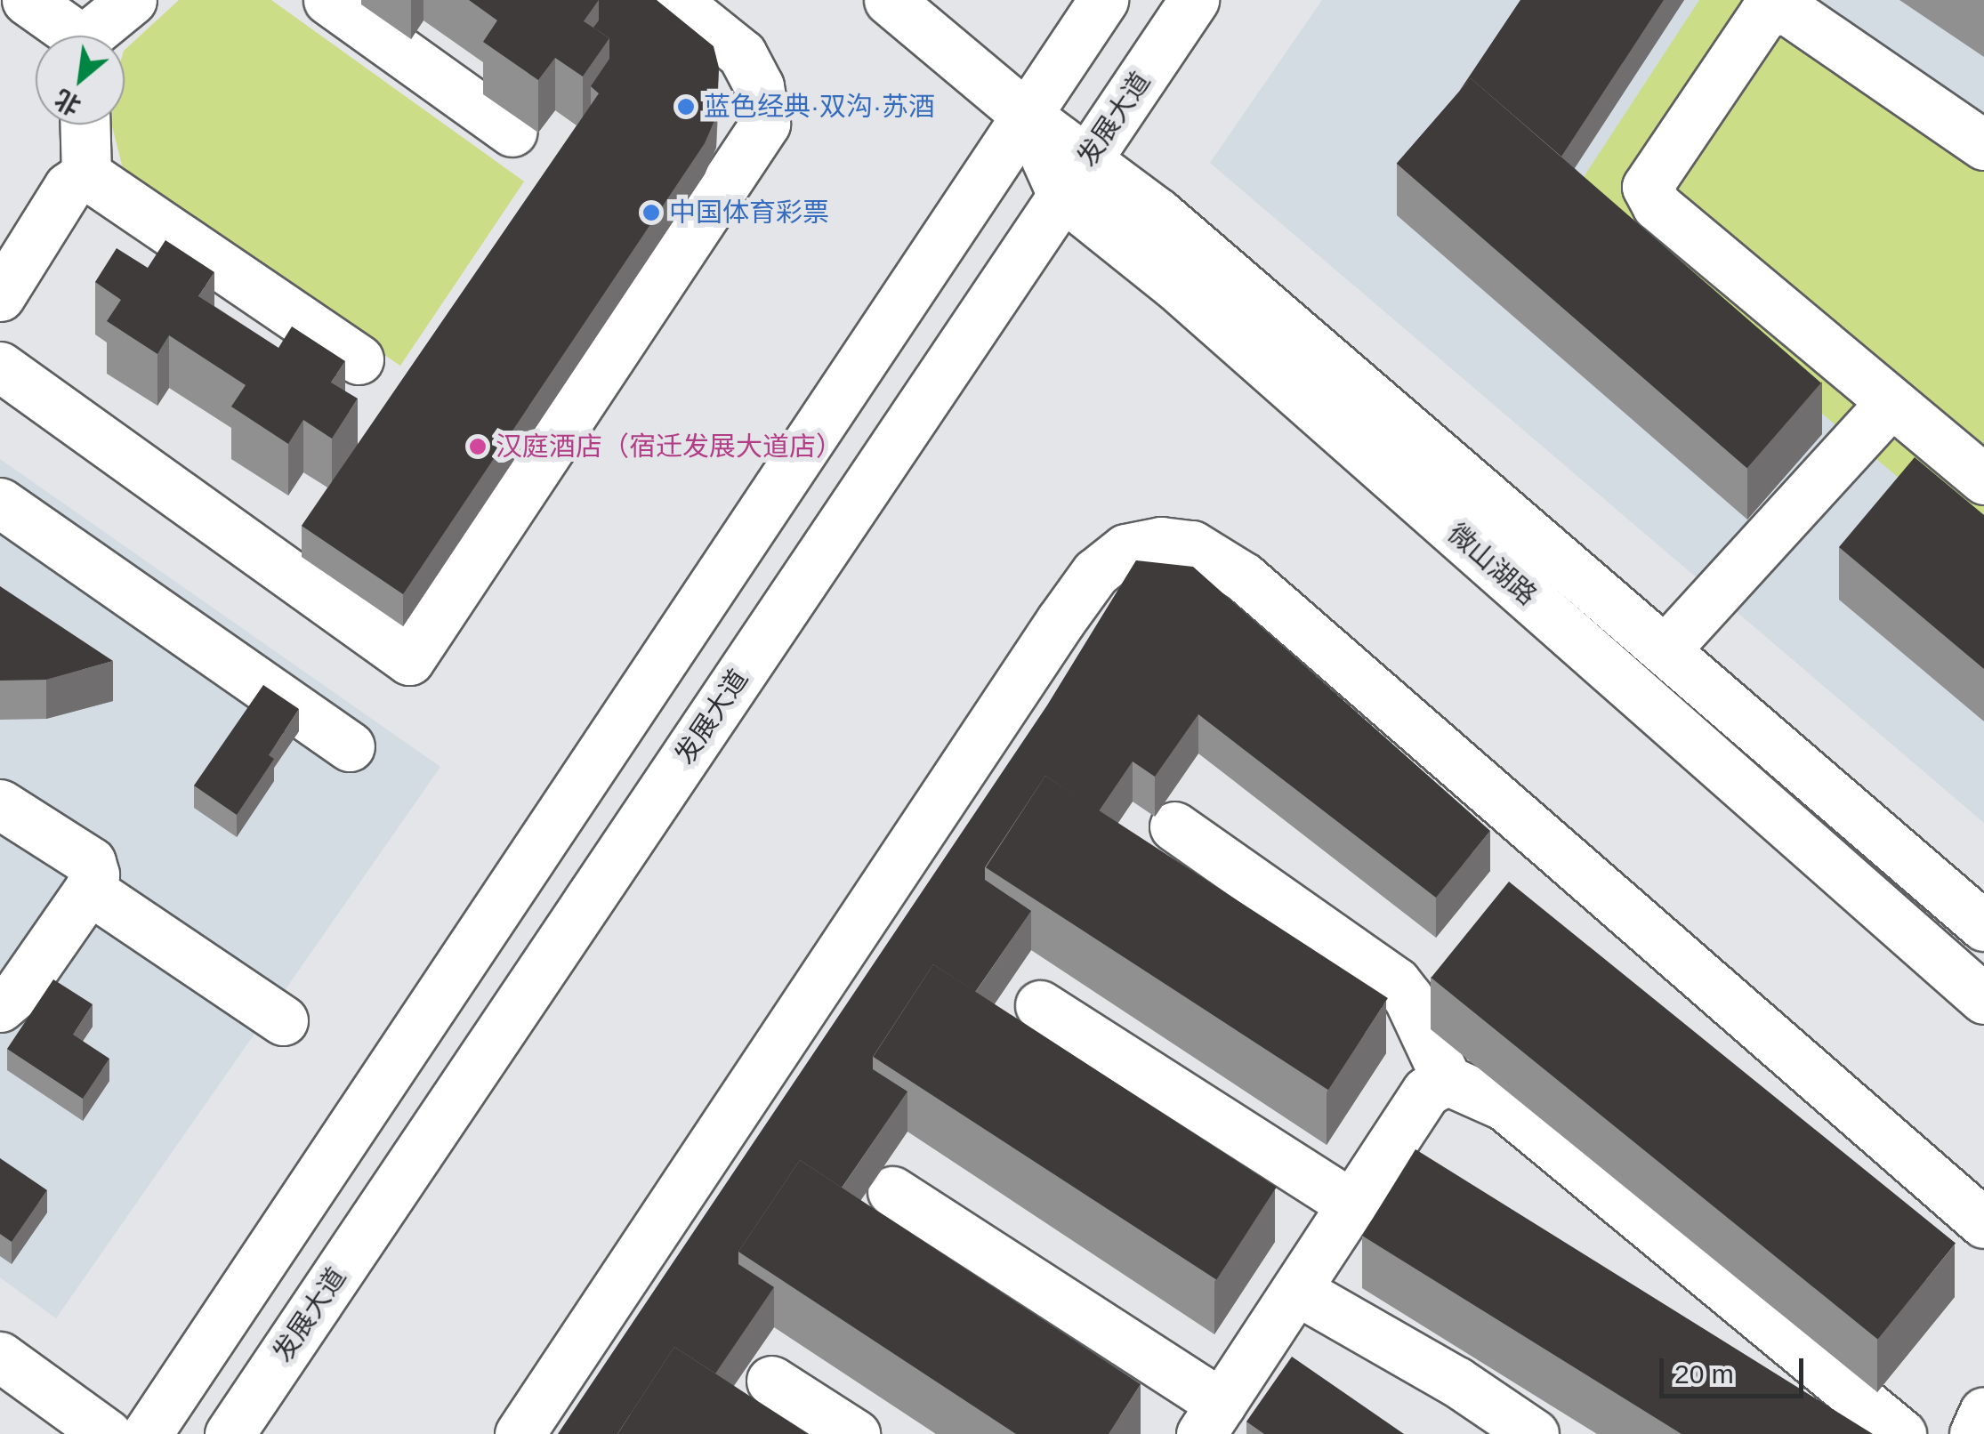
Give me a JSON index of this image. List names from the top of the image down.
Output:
{
  "streets": {
    "main road": ["发展大道", "微山湖路"]
  },
  "crossings": [
    ["发展大道", "微山湖路"]
  ],
  "places": ["蓝色经典·双沟·苏酒", "中国体育彩票", "汉庭酒店（宿迁发展大道店）"],
  "scale_bar": "20 m",
  "north": "bottom left"
}
